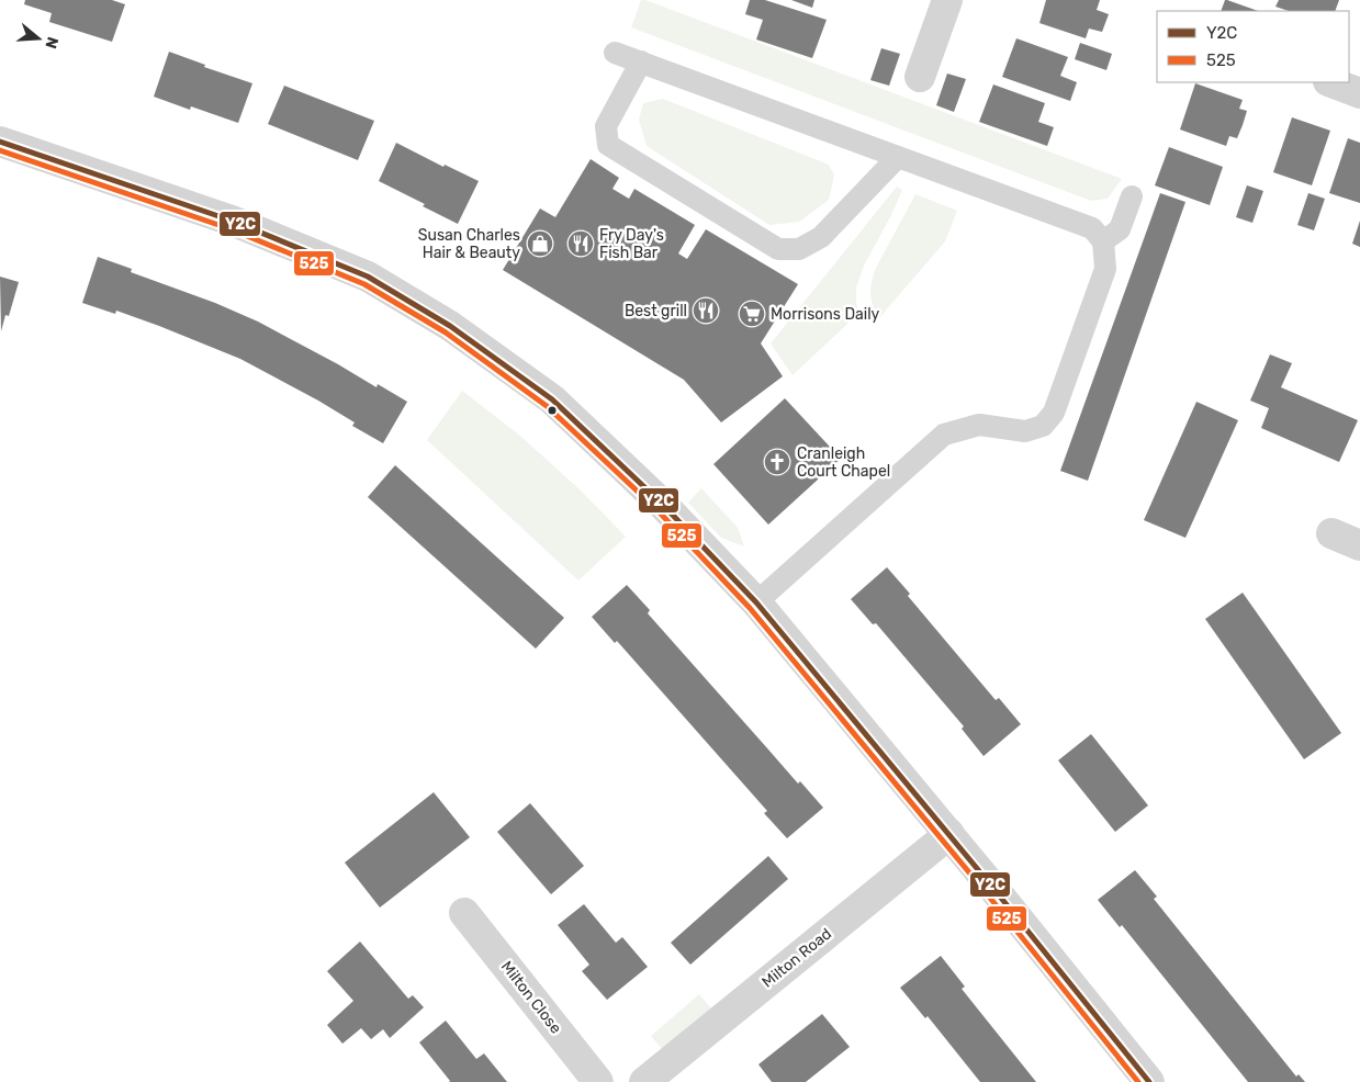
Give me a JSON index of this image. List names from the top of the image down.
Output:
{
  "streets": {
    "street": ["Milton Road", "Milton Close"]
  },
  "places": {
    "shop": ["Susan Charles Hair & Beauty"],
    "restaurant": ["Fry Day's Fish Bar", "Best grill"],
    "supermarket": ["Morrisons Daily"],
    "church": ["Cranleigh Court Chapel"]
  },
  "lines": ["transit line Y2C", "transit line 525"],
  "legend": ["Y2C", "525"],
  "north": "right"
}
